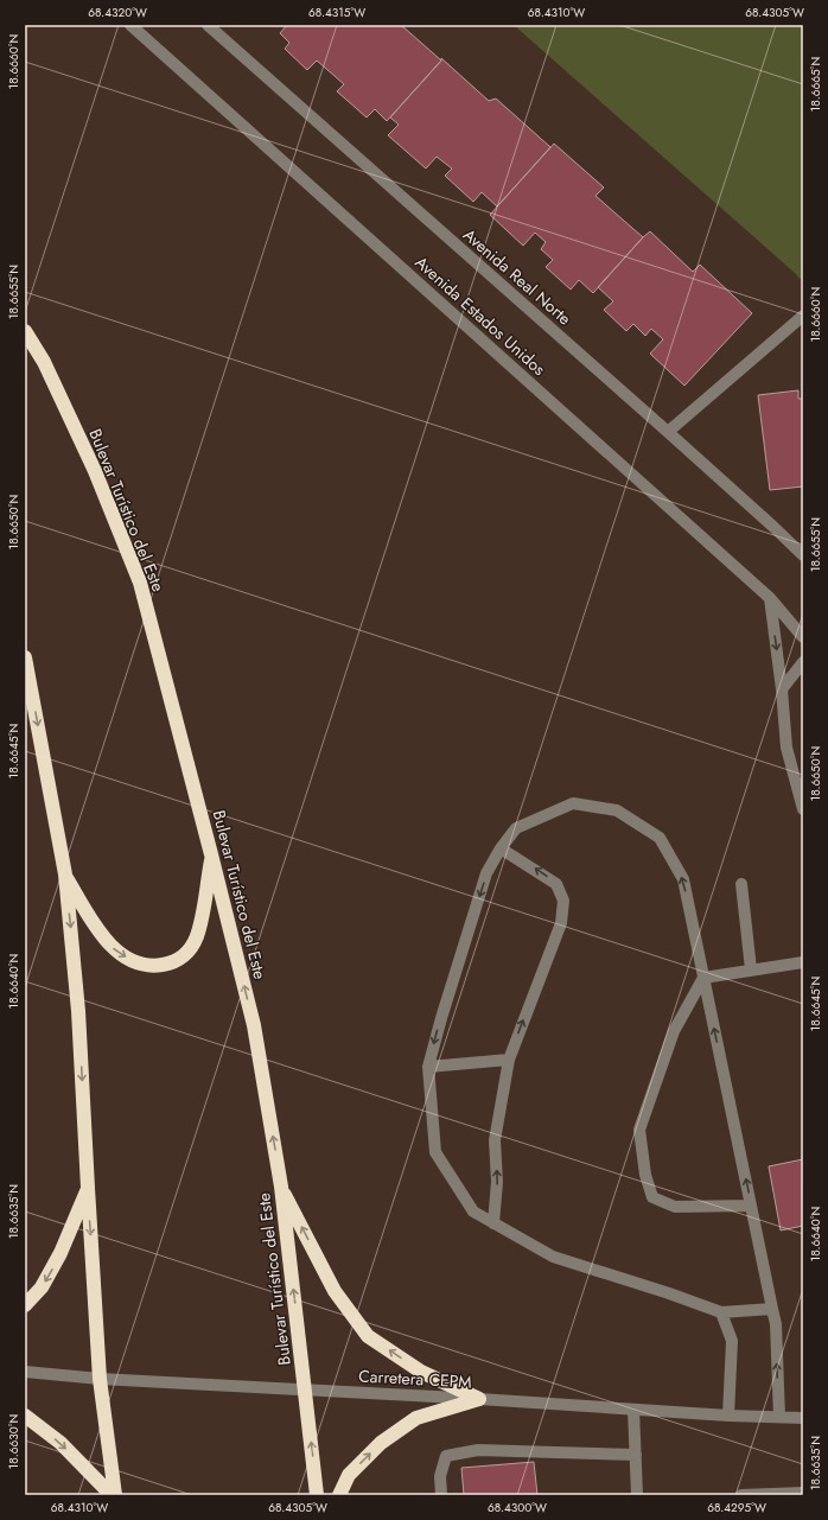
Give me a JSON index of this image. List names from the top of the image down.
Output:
{
  "streets": {
    "highway": ["Bulevar Turístico del Este"],
    "street": ["Avenida Real Norte", "Avenida Estados Unidos", "Carretera CEPM"]
  },
  "crossings": [
    ["Bulevar Turístico del Este", "Carretera CEPM"]
  ],
  "one_way": ["Bulevar Turístico del Este"],
  "coordinates": [
    "68.4320°W",
    "68.4315°W",
    "68.4310°W",
    "68.4305°W",
    "18.6660°N",
    "18.6665°N",
    "18.6655°N",
    "18.6650°N",
    "18.6645°N",
    "18.6640°N",
    "18.6635°N",
    "18.6630°N",
    "68.4300°W",
    "68.4295°W"
  ]
}
